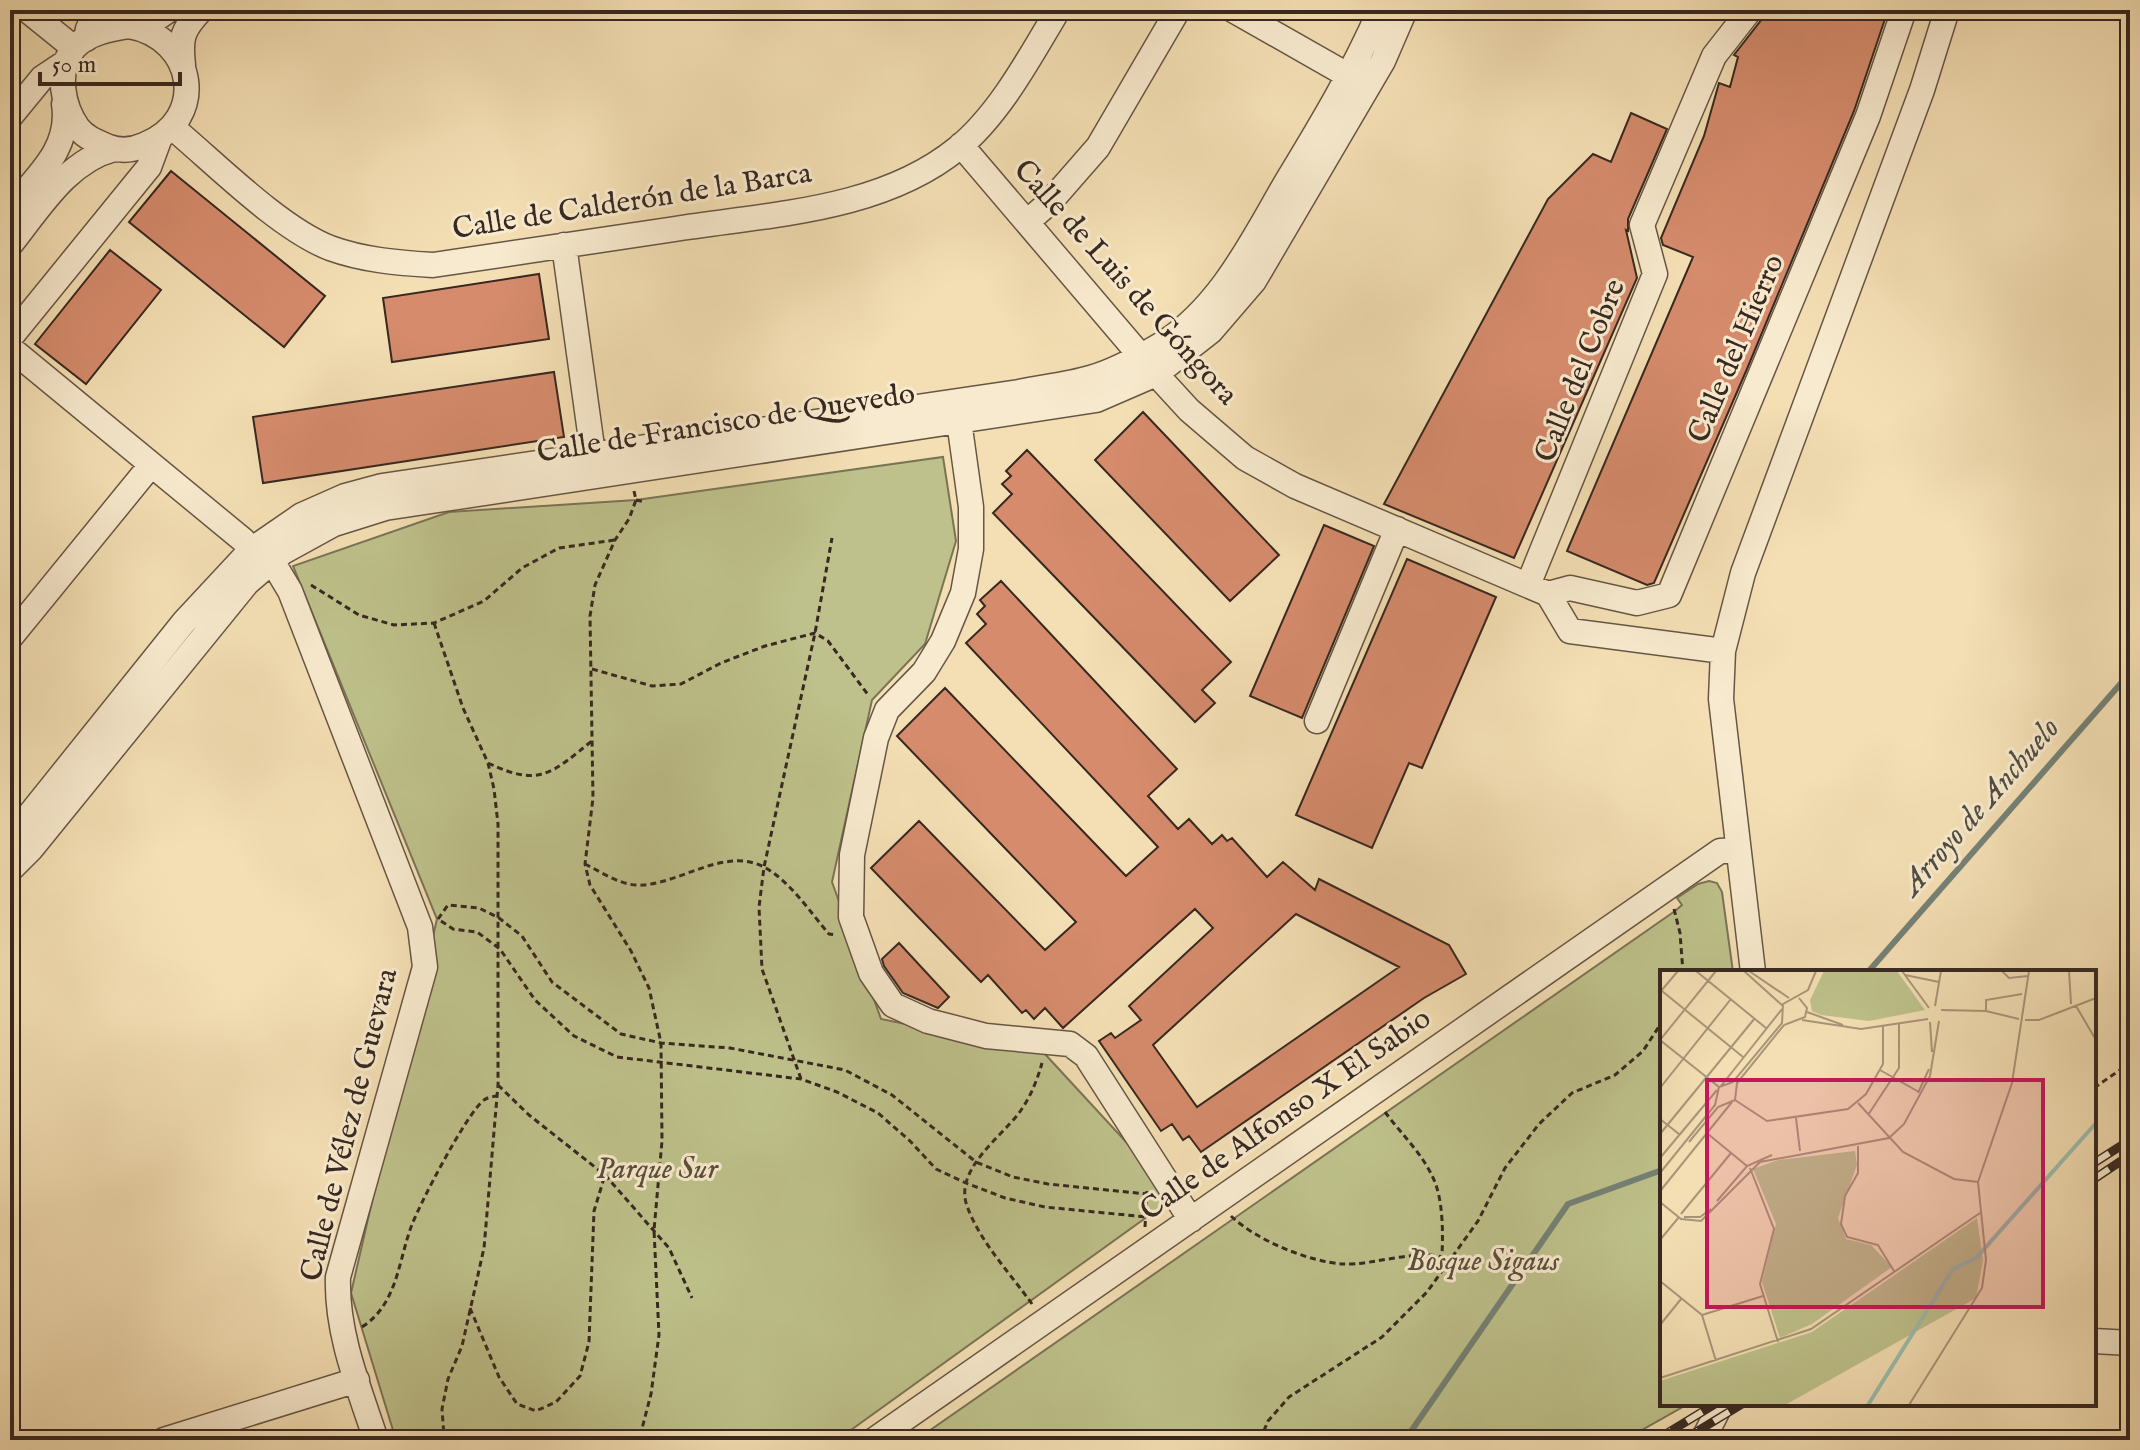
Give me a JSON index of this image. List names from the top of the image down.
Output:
{
  "streets": {
    "street": [
      "Calle de Calderón de la Barca",
      "Calle de Luis de Góngora",
      "Calle del Hierro",
      "Calle del Cobre",
      "Calle de Francisco de Quevedo",
      "Calle de Alfonso X El Sabio",
      "Calle de Vélez de Guevara"
    ]
  },
  "crossings": [
    ["Calle de Calderón de la Barca", "Calle de Luis de Góngora"],
    ["Calle de Luis de Góngora", "Calle del Hierro"],
    ["Calle de Luis de Góngora", "Calle del Cobre"],
    ["Calle de Luis de Góngora", "Calle de Francisco de Quevedo"],
    ["Calle del Hierro", "Calle del Cobre"],
    ["Calle de Francisco de Quevedo", "Calle de Vélez de Guevara"]
  ],
  "water": ["Arroyo de Anchuelo"],
  "parks": ["Parque Sur", "Bosque Sigaus"],
  "scale_bar": "50 m"
}
